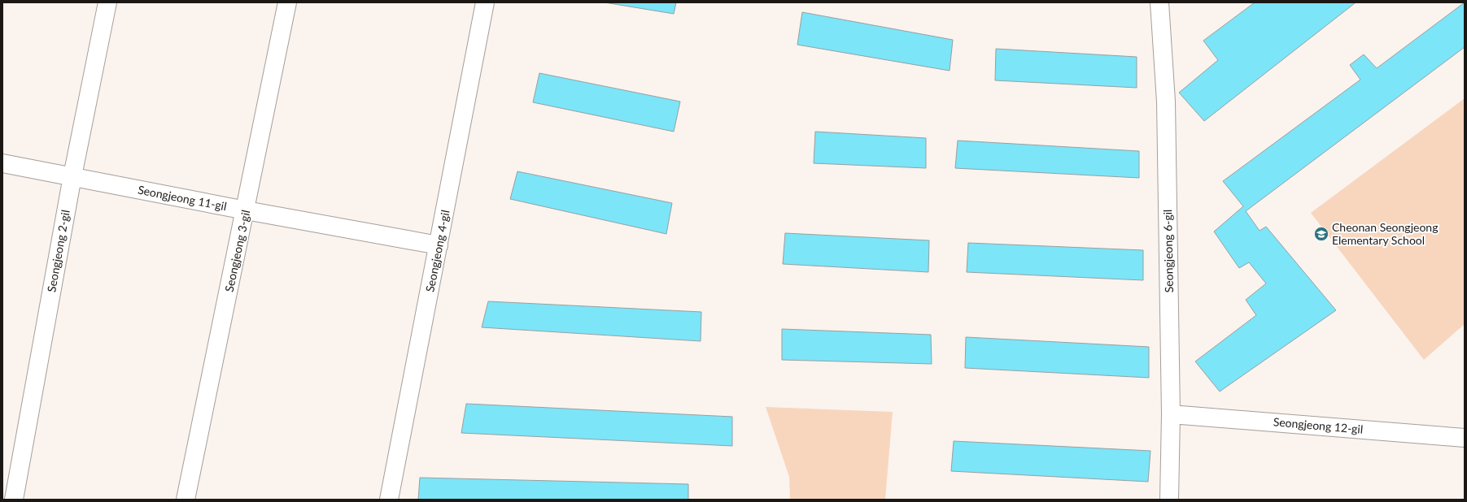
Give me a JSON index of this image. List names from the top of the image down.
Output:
{
  "streets": {
    "street": [
      "Seongjeong 11-gil",
      "Seongjeong 2-gil",
      "Seongjeong 3-gil",
      "Seongjeong 4-gil",
      "Seongjeong 6-gil",
      "Seongjeong 12-gil"
    ]
  },
  "crossings": [
    ["Seongjeong 11-gil", "Seongjeong 2-gil"],
    ["Seongjeong 11-gil", "Seongjeong 3-gil"],
    ["Seongjeong 11-gil", "Seongjeong 4-gil"],
    ["Seongjeong 6-gil", "Seongjeong 12-gil"]
  ],
  "places": {
    "school or university": ["Cheonan Seongjeong Elementary School"]
  }
}
